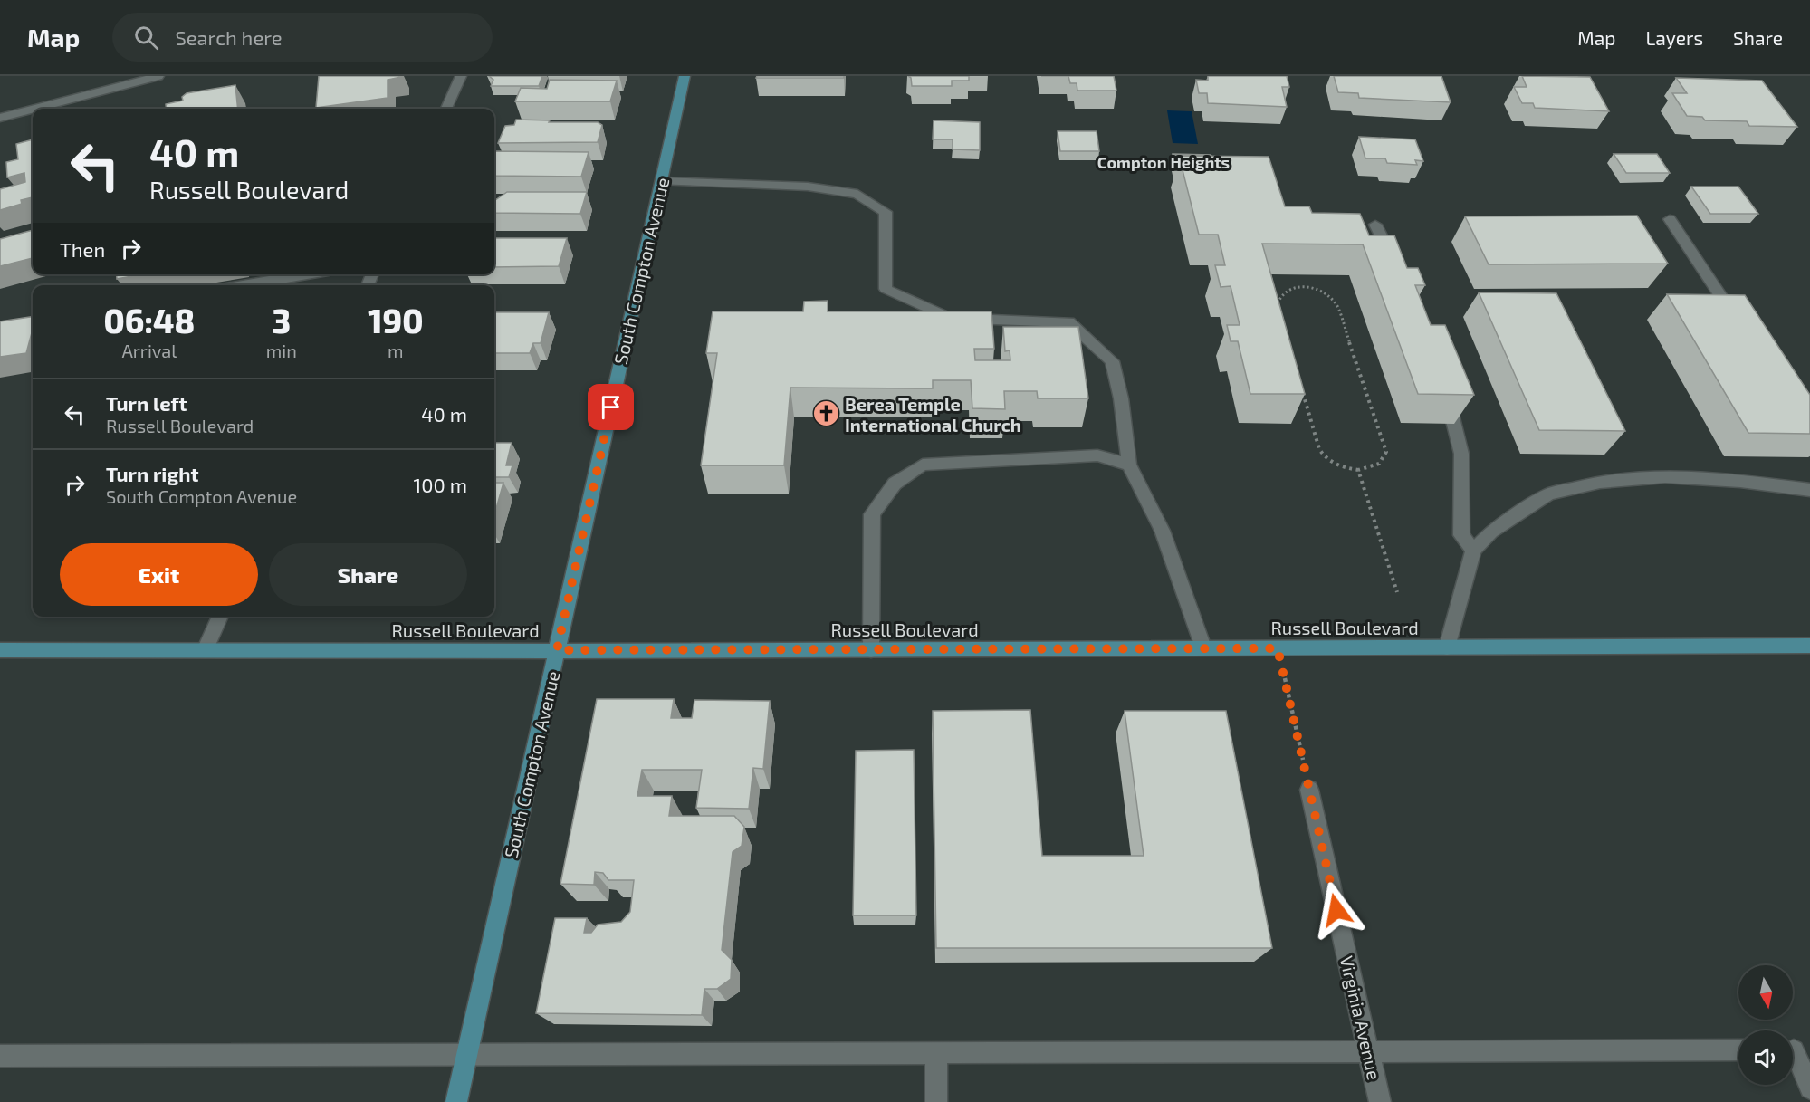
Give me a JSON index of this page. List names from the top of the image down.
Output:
{
  "streets": {
    "main road": ["South Compton Avenue", "Russell Boulevard"],
    "street": ["Virginia Avenue"]
  },
  "crossings": [
    ["South Compton Avenue", "Russell Boulevard"]
  ],
  "districts": ["Compton Heights"],
  "places": {
    "church": ["Berea Temple International Church"]
  },
  "north": "bottom",
  "page": {
    "header": "Map",
    "search": "Search here",
    "nav": ["Map", "Layers", "Share"],
    "turn": ["40 m", "Russell Boulevard"],
    "then": "Then",
    "eta": [
      "06:48",
      "Arrival",
      "3",
      "min",
      "190",
      "m"
    ],
    "list": [
      {
        "name": "Turn left",
        "note": "Russell Boulevard",
        "value": "40 m"
      },
      {
        "name": "Turn right",
        "note": "South Compton Avenue",
        "value": "100 m"
      }
    ],
    "buttons": ["Exit", "Share"]
  }
}
